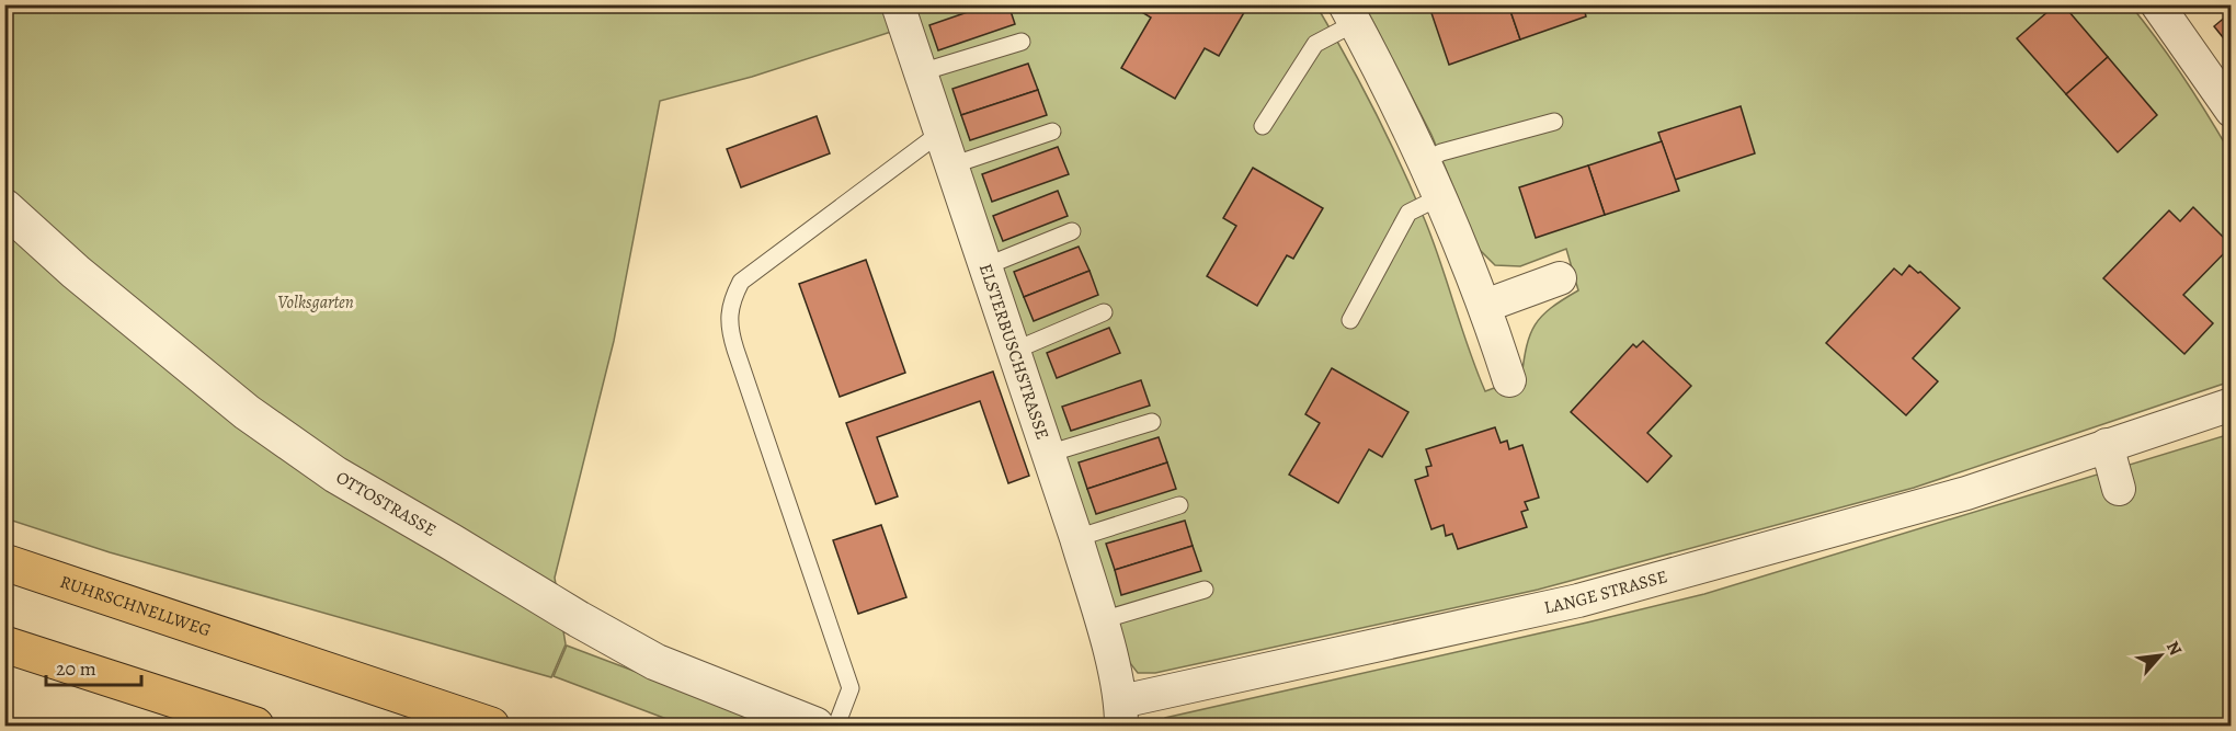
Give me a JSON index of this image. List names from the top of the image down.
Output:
{
  "streets": {
    "highway": ["RUHRSCHNELLWEG"],
    "street": ["ELSTERBUSCHSTRASSE", "OTTOSTRASSE", "LANGE STRASSE"]
  },
  "crossings": [
    ["ELSTERBUSCHSTRASSE", "LANGE STRASSE"]
  ],
  "parks": ["Volksgarten"],
  "scale_bar": "20 m",
  "north": "top right"
}
